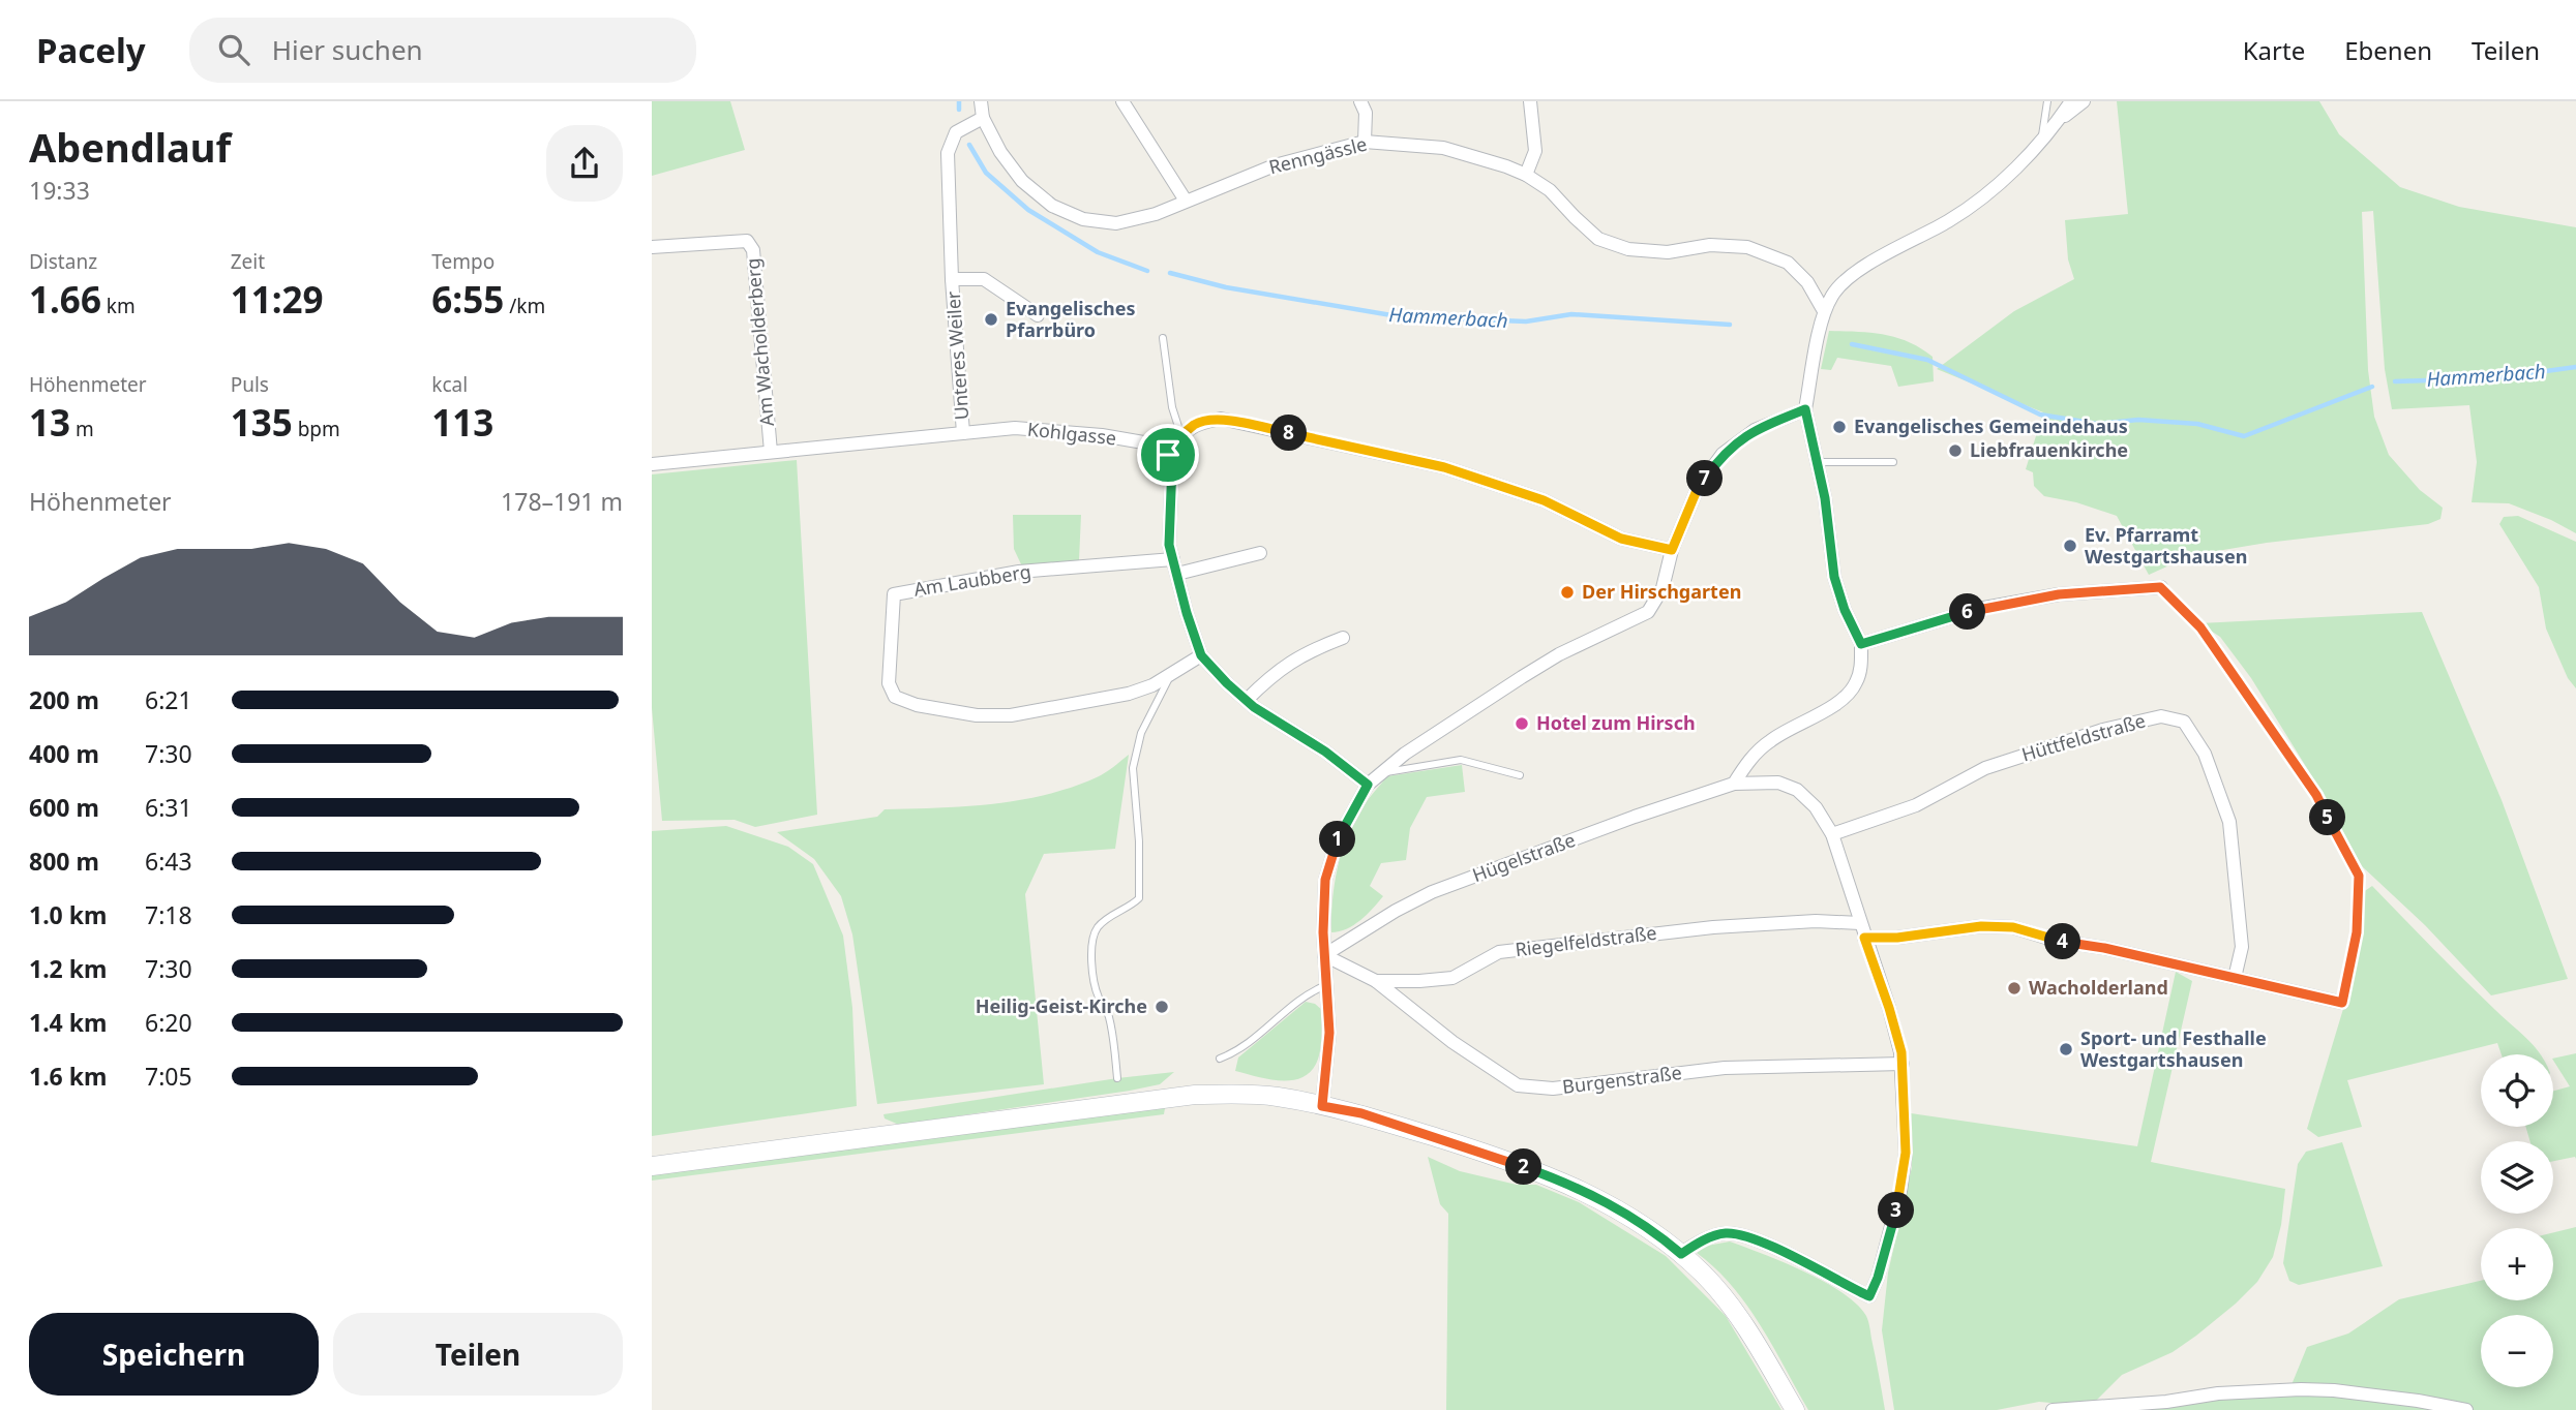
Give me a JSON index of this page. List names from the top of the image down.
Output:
{
  "streets": {
    "street": [
      "Renngässle",
      "Am Wacholderberg",
      "Unteres Weiler",
      "Kohlgasse",
      "Am Laubberg",
      "Hüttfeldstraße",
      "Hügelstraße",
      "Riegelfeldstraße",
      "Burgenstraße"
    ]
  },
  "crossings": [
    ["Renngässle", "Unteres Weiler"],
    ["Am Wacholderberg", "Kohlgasse"],
    ["Unteres Weiler", "Kohlgasse"],
    ["Hüttfeldstraße", "Hügelstraße"],
    ["Hügelstraße", "Riegelfeldstraße"],
    ["Hügelstraße", "Burgenstraße"],
    ["Riegelfeldstraße", "Burgenstraße"]
  ],
  "water": ["Hammerbach"],
  "places": [
    "Evangelisches Pfarrbüro",
    "Evangelisches Gemeindehaus",
    "Liebfrauenkirche",
    "Ev. Pfarramt Westgartshausen",
    "Der Hirschgarten",
    "Hotel zum Hirsch",
    "Wacholderland",
    "Heilig-Geist-Kirche",
    "Sport- und Festhalle Westgartshausen"
  ],
  "page": {
    "header": "Pacely",
    "search": "Hier suchen",
    "nav": ["Karte", "Ebenen", "Teilen"],
    "heading": ["Abendlauf", "19:33"],
    "stats": [
      ["Distanz", "1.66 km"],
      ["Zeit", "11:29"],
      ["Tempo", "6:55 /km"],
      ["Höhenmeter", "13 m"],
      ["Puls", "135 bpm"],
      ["kcal", "113"]
    ],
    "pins": [
      "8",
      "7",
      "6",
      "5",
      "1",
      "4",
      "2",
      "3"
    ],
    "chart": ["Höhenmeter", "178–191 m"],
    "list": [
      {
        "name": "200 m",
        "note": "6:21"
      },
      {
        "name": "400 m",
        "note": "7:30"
      },
      {
        "name": "600 m",
        "note": "6:31"
      },
      {
        "name": "800 m",
        "note": "6:43"
      },
      {
        "name": "1.0 km",
        "note": "7:18"
      },
      {
        "name": "1.2 km",
        "note": "7:30"
      },
      {
        "name": "1.4 km",
        "note": "6:20"
      },
      {
        "name": "1.6 km",
        "note": "7:05"
      }
    ],
    "map_buttons": ["+", "−"],
    "buttons": ["Speichern", "Teilen"]
  }
}
